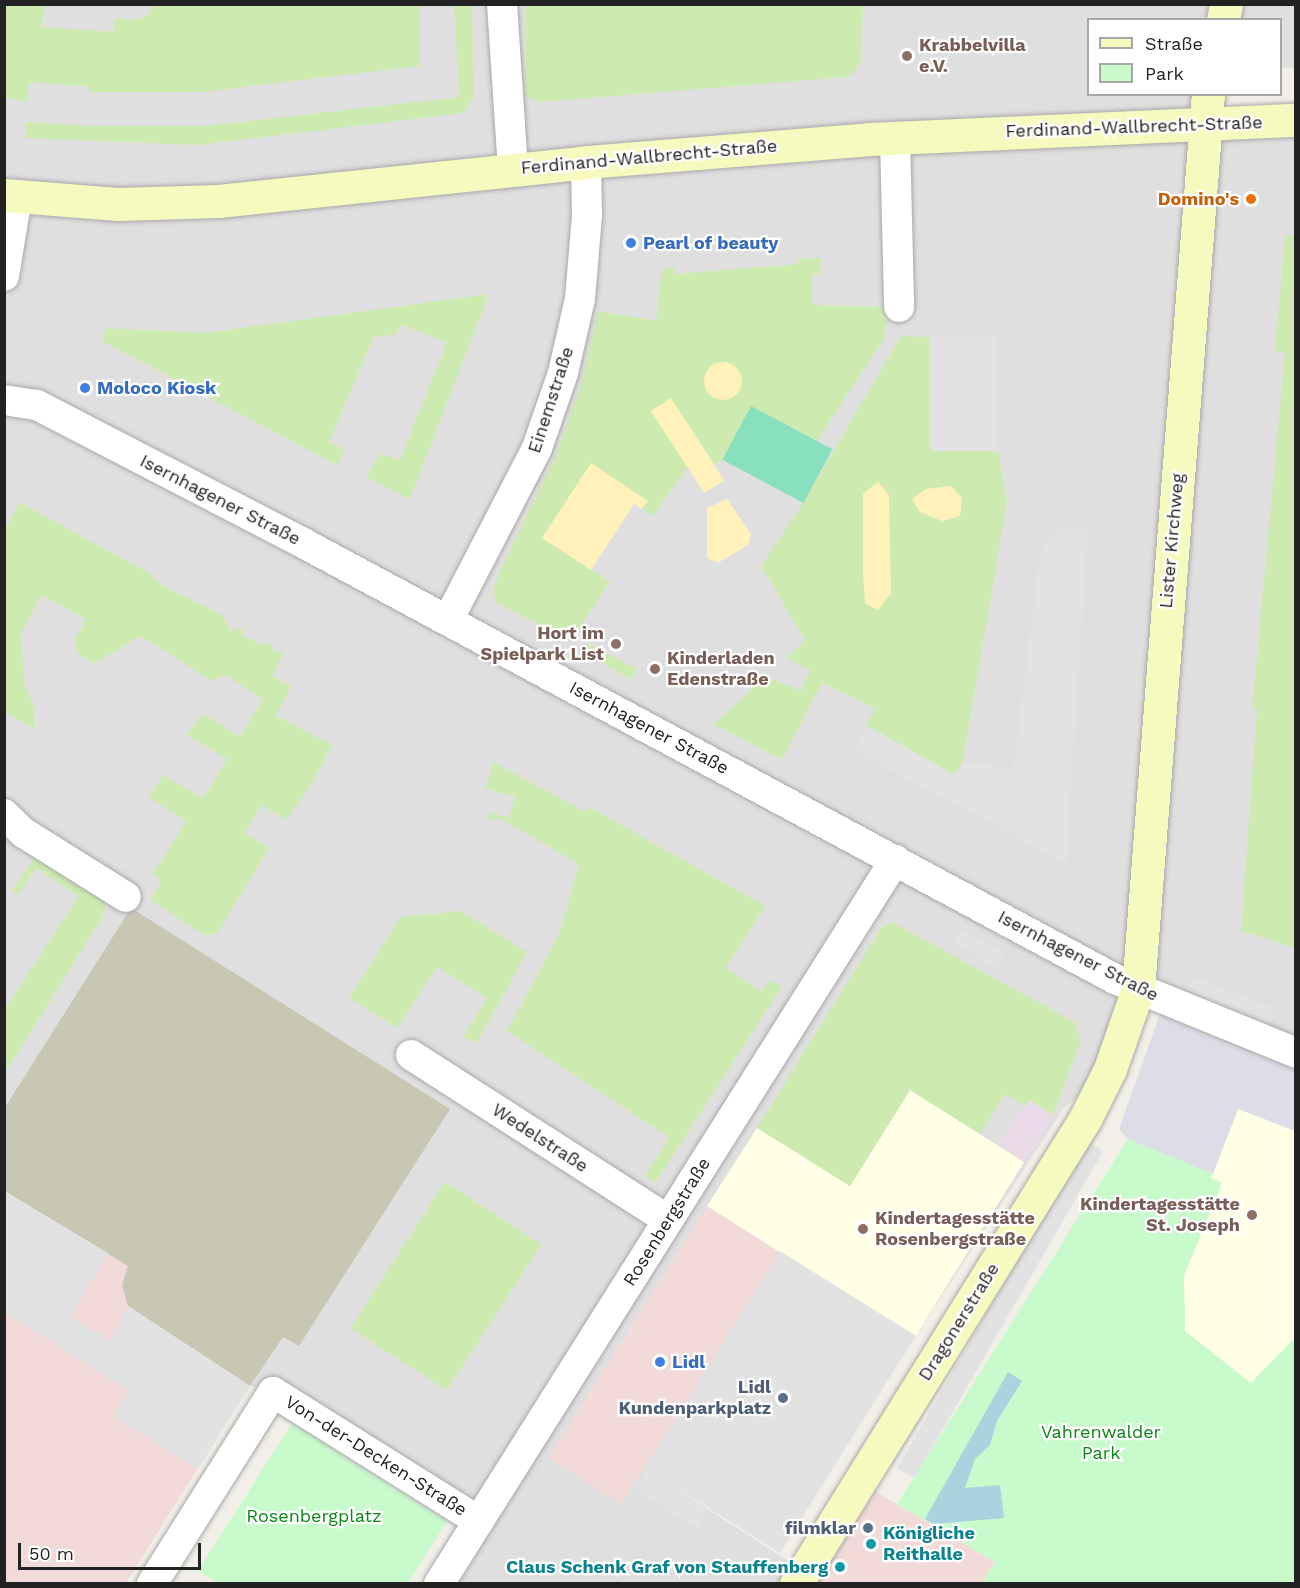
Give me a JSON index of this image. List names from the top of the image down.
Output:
{
  "streets": {
    "street": [
      "Ferdinand-Wallbrecht-Straße",
      "Einemstraße",
      "Isernhagener Straße",
      "Lister Kirchweg",
      "Wedelstraße",
      "Rosenbergstraße",
      "Dragonerstraße",
      "Von-der-Decken-Straße"
    ]
  },
  "crossings": [
    ["Ferdinand-Wallbrecht-Straße", "Einemstraße"],
    ["Ferdinand-Wallbrecht-Straße", "Lister Kirchweg"],
    ["Einemstraße", "Isernhagener Straße"],
    ["Isernhagener Straße", "Lister Kirchweg"],
    ["Isernhagener Straße", "Rosenbergstraße"],
    ["Isernhagener Straße", "Dragonerstraße"],
    ["Lister Kirchweg", "Dragonerstraße"],
    ["Wedelstraße", "Rosenbergstraße"],
    ["Rosenbergstraße", "Von-der-Decken-Straße"]
  ],
  "parks": ["Vahrenwalder Park", "Rosenbergplatz"],
  "places": [
    "Krabbelvilla e.V.",
    "Domino's",
    "Pearl of beauty",
    "Moloco Kiosk",
    "Hort im Spielpark List",
    "Kinderladen Edenstraße",
    "Kindertagesstätte St. Joseph",
    "Kindertagesstätte Rosenbergstraße",
    "Lidl",
    "Lidl Kundenparkplatz",
    "filmklar",
    "Königliche Reithalle",
    "Claus Schenk Graf von Stauffenberg"
  ],
  "legend": ["Straße", "Park"],
  "scale_bar": "50 m"
}
